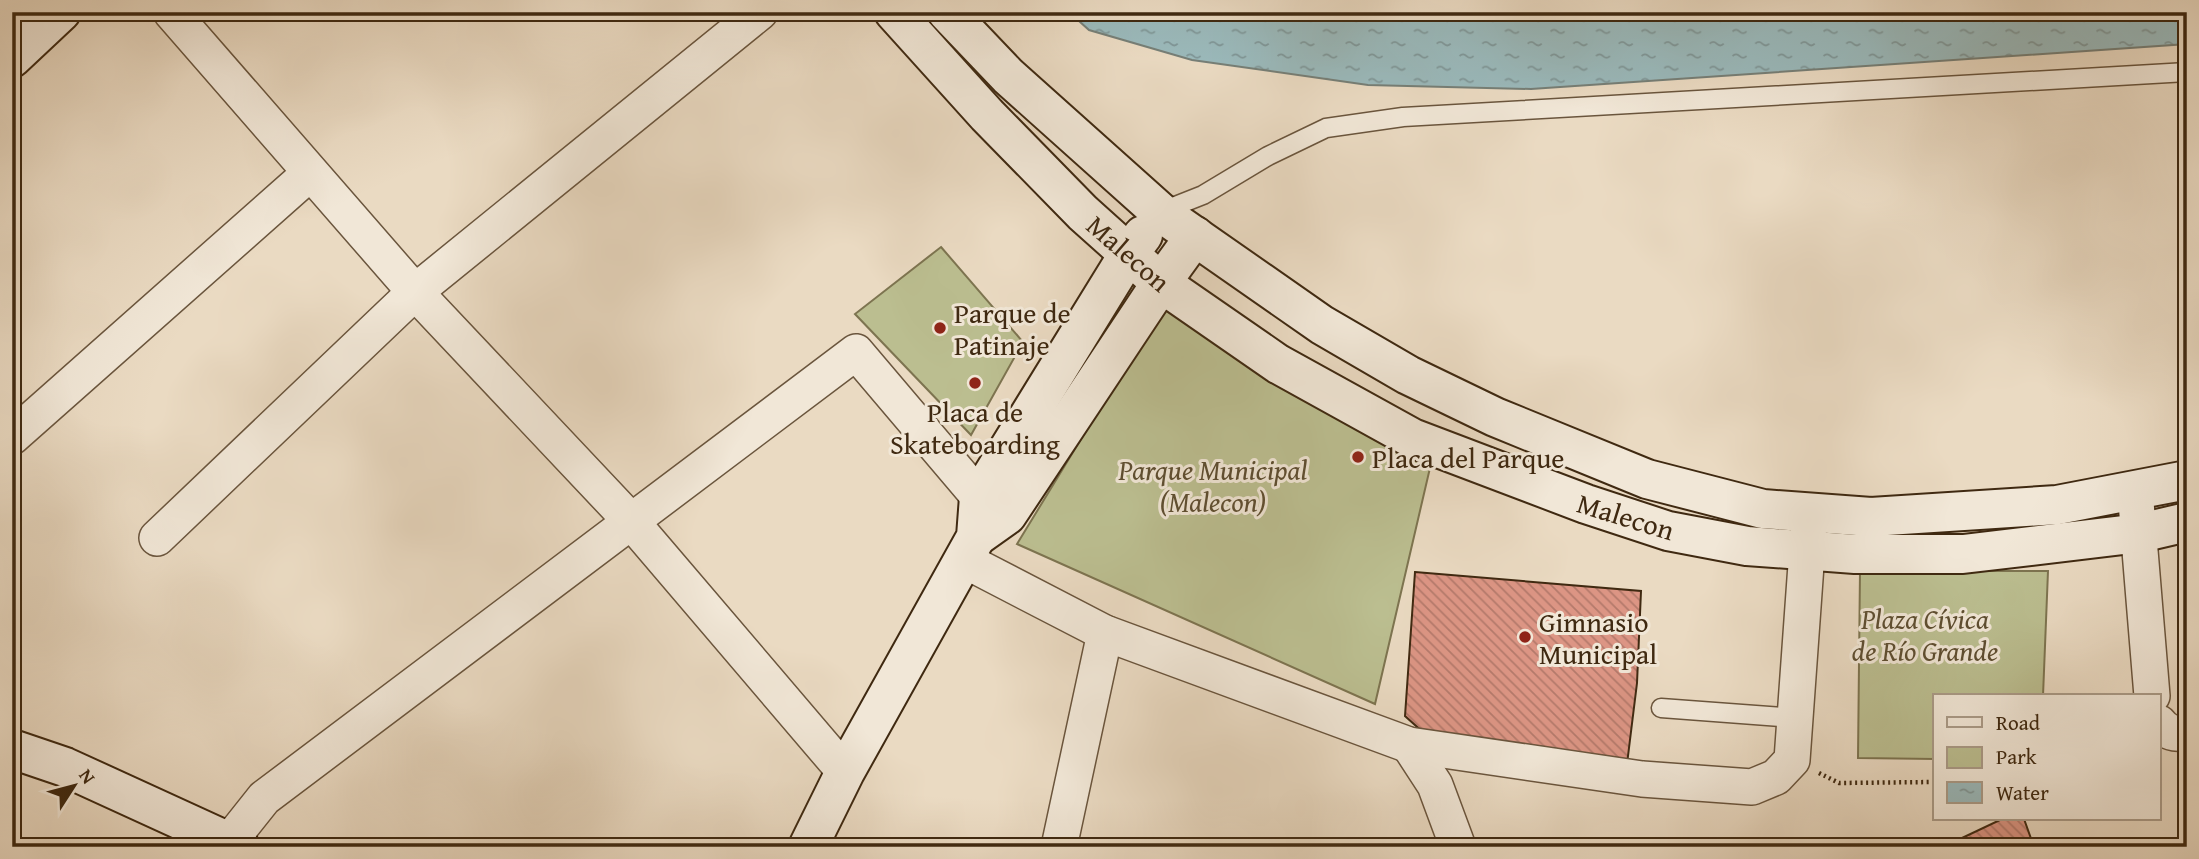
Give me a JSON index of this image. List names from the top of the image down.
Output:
{
  "streets": {
    "street": ["Malecon"]
  },
  "parks": ["Parque Municipal (Malecon)", "Plaza Cívica de Río Grande"],
  "places": [
    "Parque de Patinaje",
    "Placa de Skateboarding",
    "Placa del Parque",
    "Gimnasio Municipal"
  ],
  "legend": ["Road", "Park", "Water"],
  "north": "top right"
}
